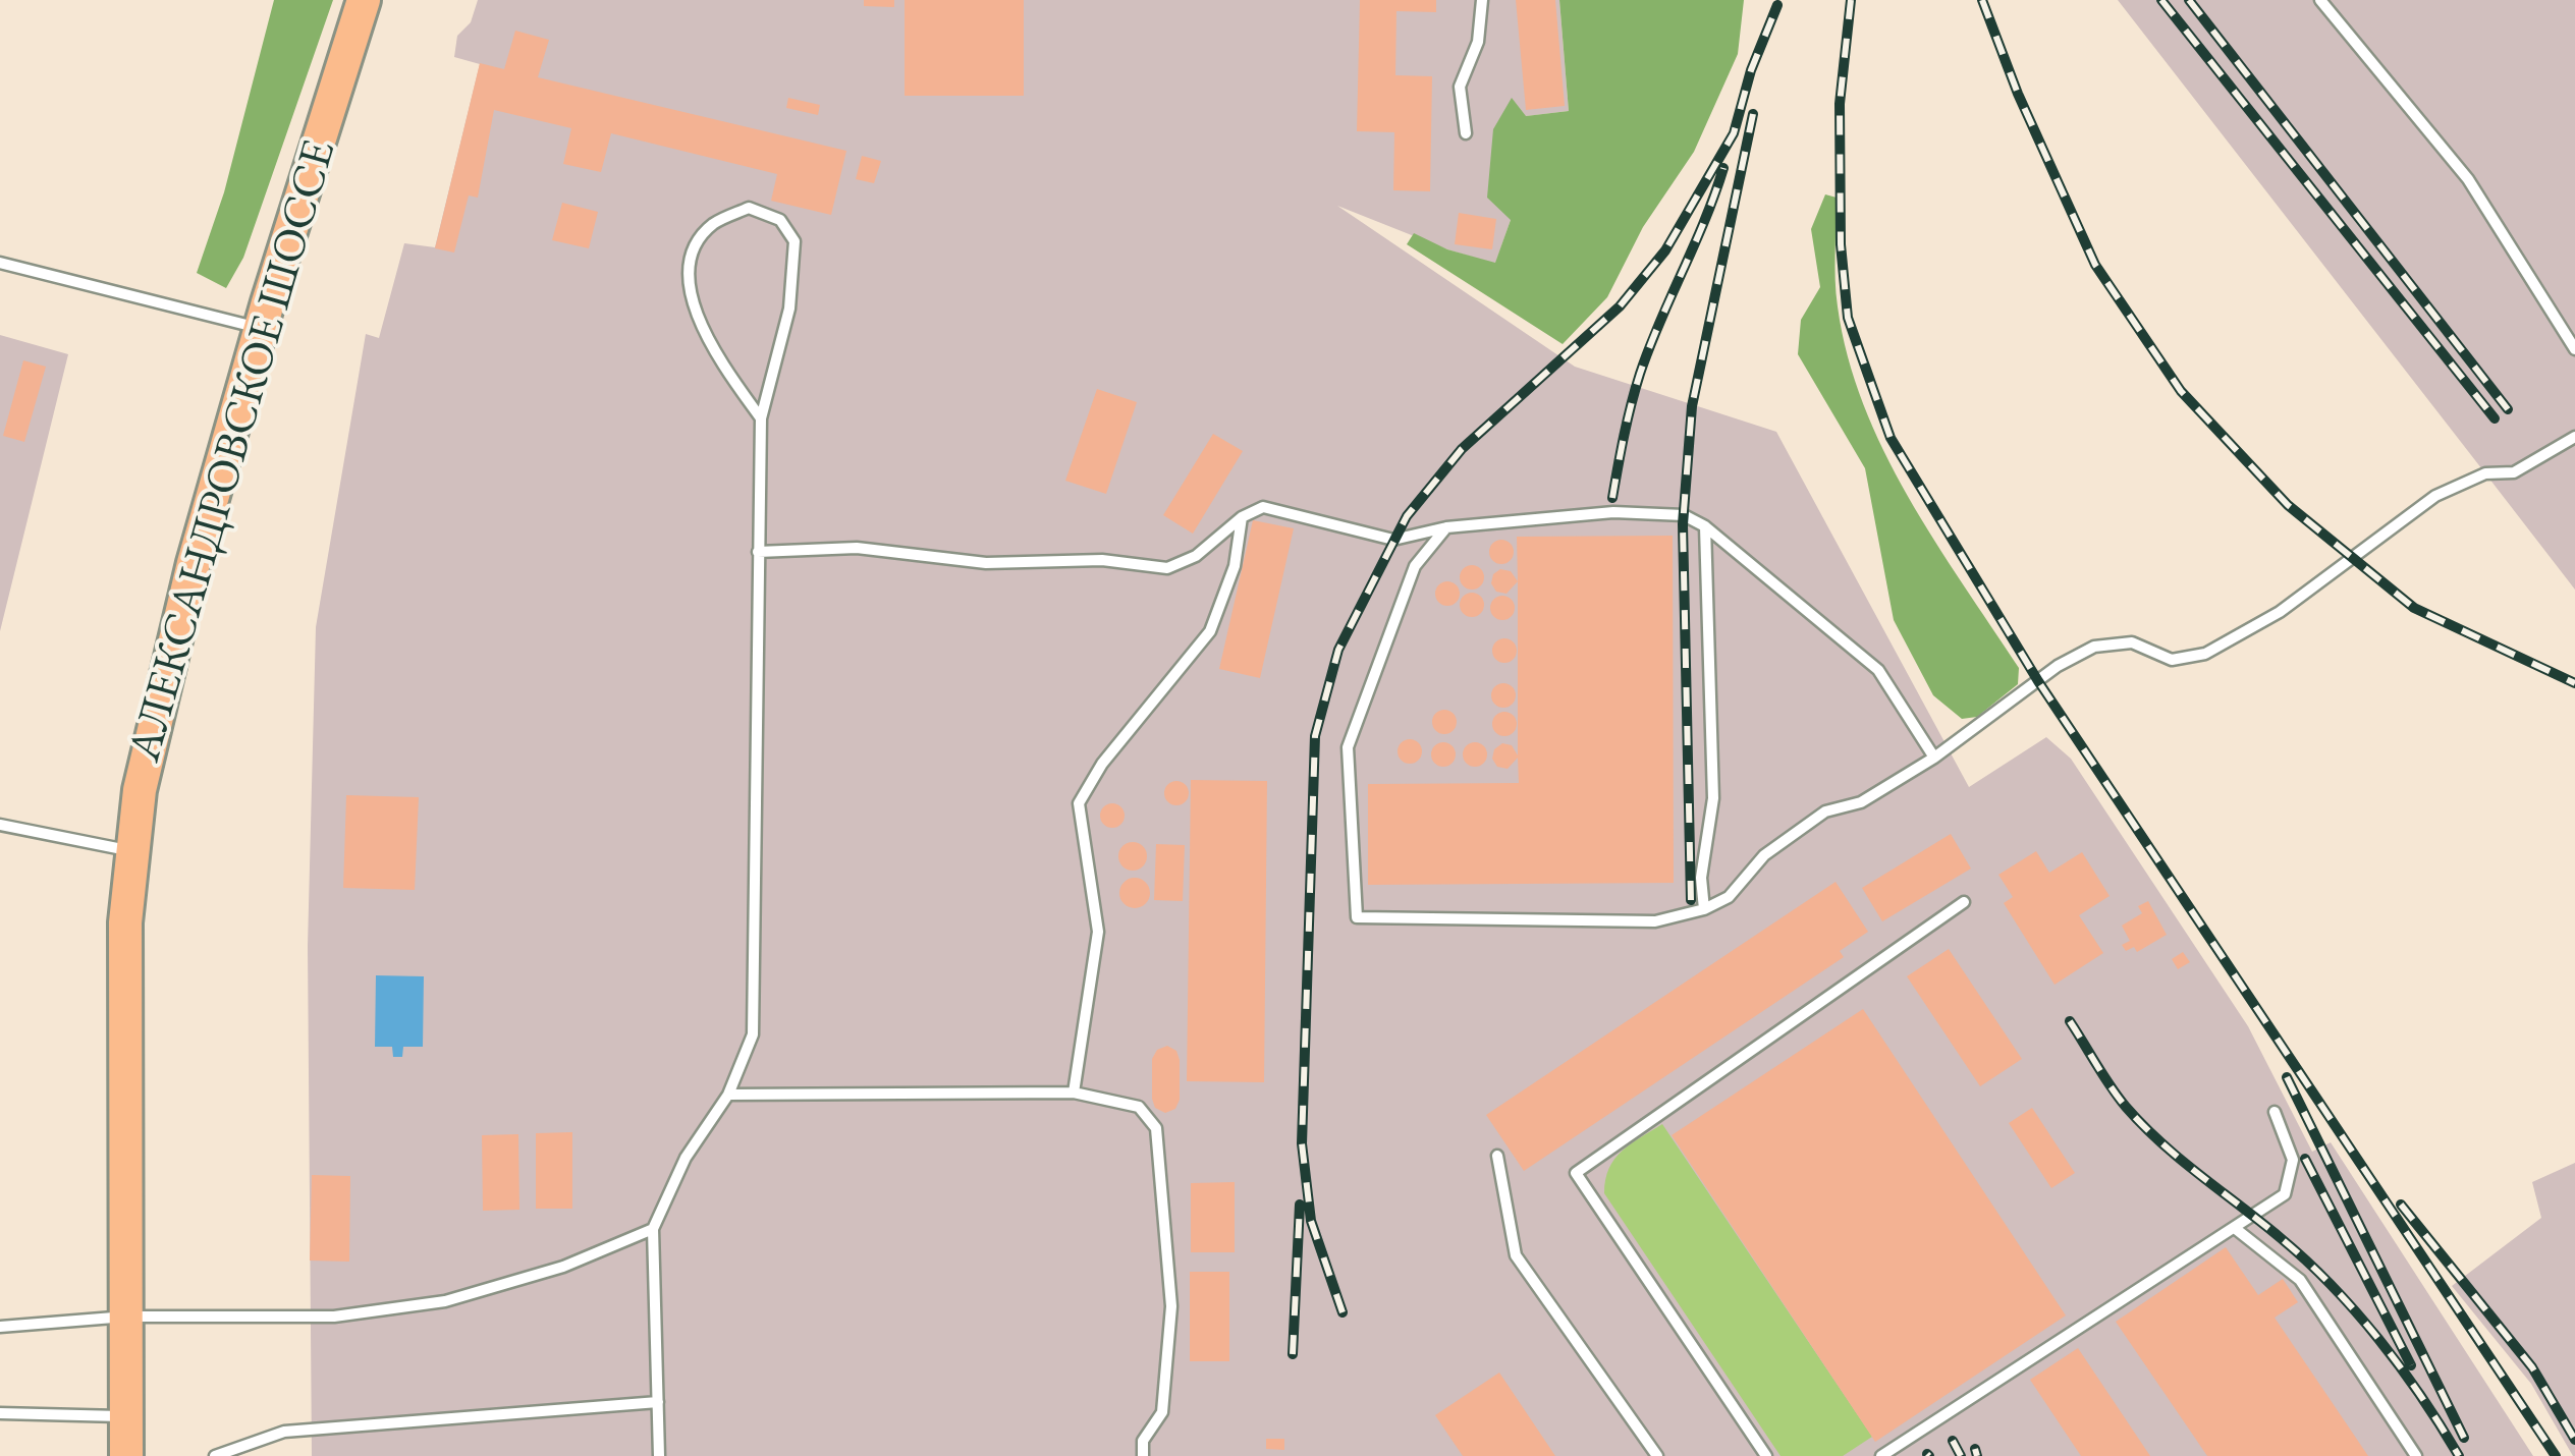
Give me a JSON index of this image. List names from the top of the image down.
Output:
{
  "streets": {
    "main road": ["АЛЕКСАНДРОВСКОЕ ШОССЕ"]
  }
}
